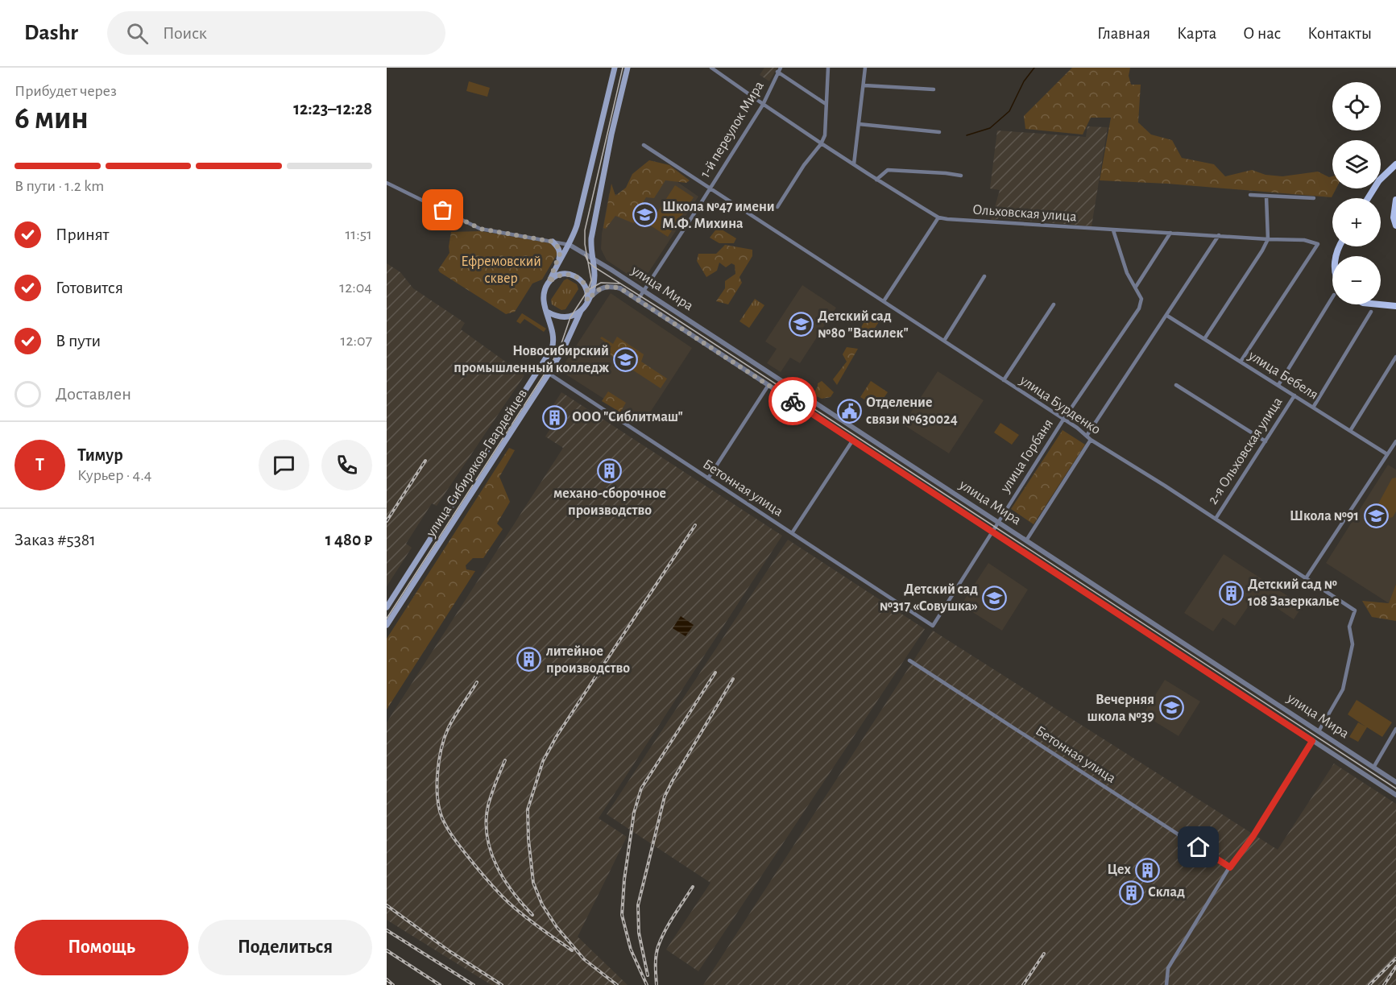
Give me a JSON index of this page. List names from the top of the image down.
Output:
{
  "streets": {
    "main road": ["улица Сибиряков-Гвардейцев"],
    "street": [
      "1-й переулок Мира",
      "Ольховская улица",
      "улица Мира",
      "улица Бебеля",
      "улица Бурденко",
      "2-я Ольховская улица",
      "улица Горбаня",
      "Бетонная улица"
    ]
  },
  "crossings": [
    ["1-й переулок Мира", "Ольховская улица"],
    ["1-й переулок Мира", "улица Мира"],
    ["1-й переулок Мира", "улица Бурденко"],
    ["Ольховская улица", "улица Бебеля"],
    ["улица Мира", "улица Бурденко"],
    ["улица Мира", "улица Горбаня"],
    ["улица Мира", "улица Сибиряков-Гвардейцев"],
    ["улица Бебеля", "2-я Ольховская улица"],
    ["улица Бурденко", "2-я Ольховская улица"],
    ["улица Бурденко", "улица Горбаня"],
    ["улица Горбаня", "Бетонная улица"],
    ["улица Сибиряков-Гвардейцев", "Бетонная улица"]
  ],
  "parks": ["Ефремовский сквер"],
  "places": {
    "school or university": [
      "Школа №47 имени М.Ф. Михина",
      "Детский сад №80 \"Василек\"",
      "Новосибирский промышленный колледж",
      "Школа №91",
      "Детский сад №317 «Совушка»",
      "Вечерняя школа №39"
    ],
    "public building": ["Отделение связи №630024"],
    "building": [
      "ООО \"Сиблитмаш\"",
      "механо-сборочное производство",
      "Детский сад № 108 Зазеркалье",
      "литейное производство",
      "Цех",
      "Склад"
    ]
  },
  "page": {
    "header": "Dashr",
    "search": "Поиск",
    "nav": [
      "Главная",
      "Карта",
      "О нас",
      "Контакты"
    ],
    "heading": ["6 мин", "Прибудет через", "12:23–12:28"],
    "panel": [
      "Тимур",
      "Курьер · 4.4",
      "Заказ #5381",
      "1 480 ₽"
    ],
    "map_buttons": ["+", "−"],
    "bar": "В пути · 1.2 km",
    "list": [
      ["Принят", "11:51"],
      ["Готовится", "12:04"],
      ["В пути", "12:07"],
      "Доставлен"
    ],
    "round": "Т",
    "buttons": ["Помощь", "Поделиться"]
  }
}
